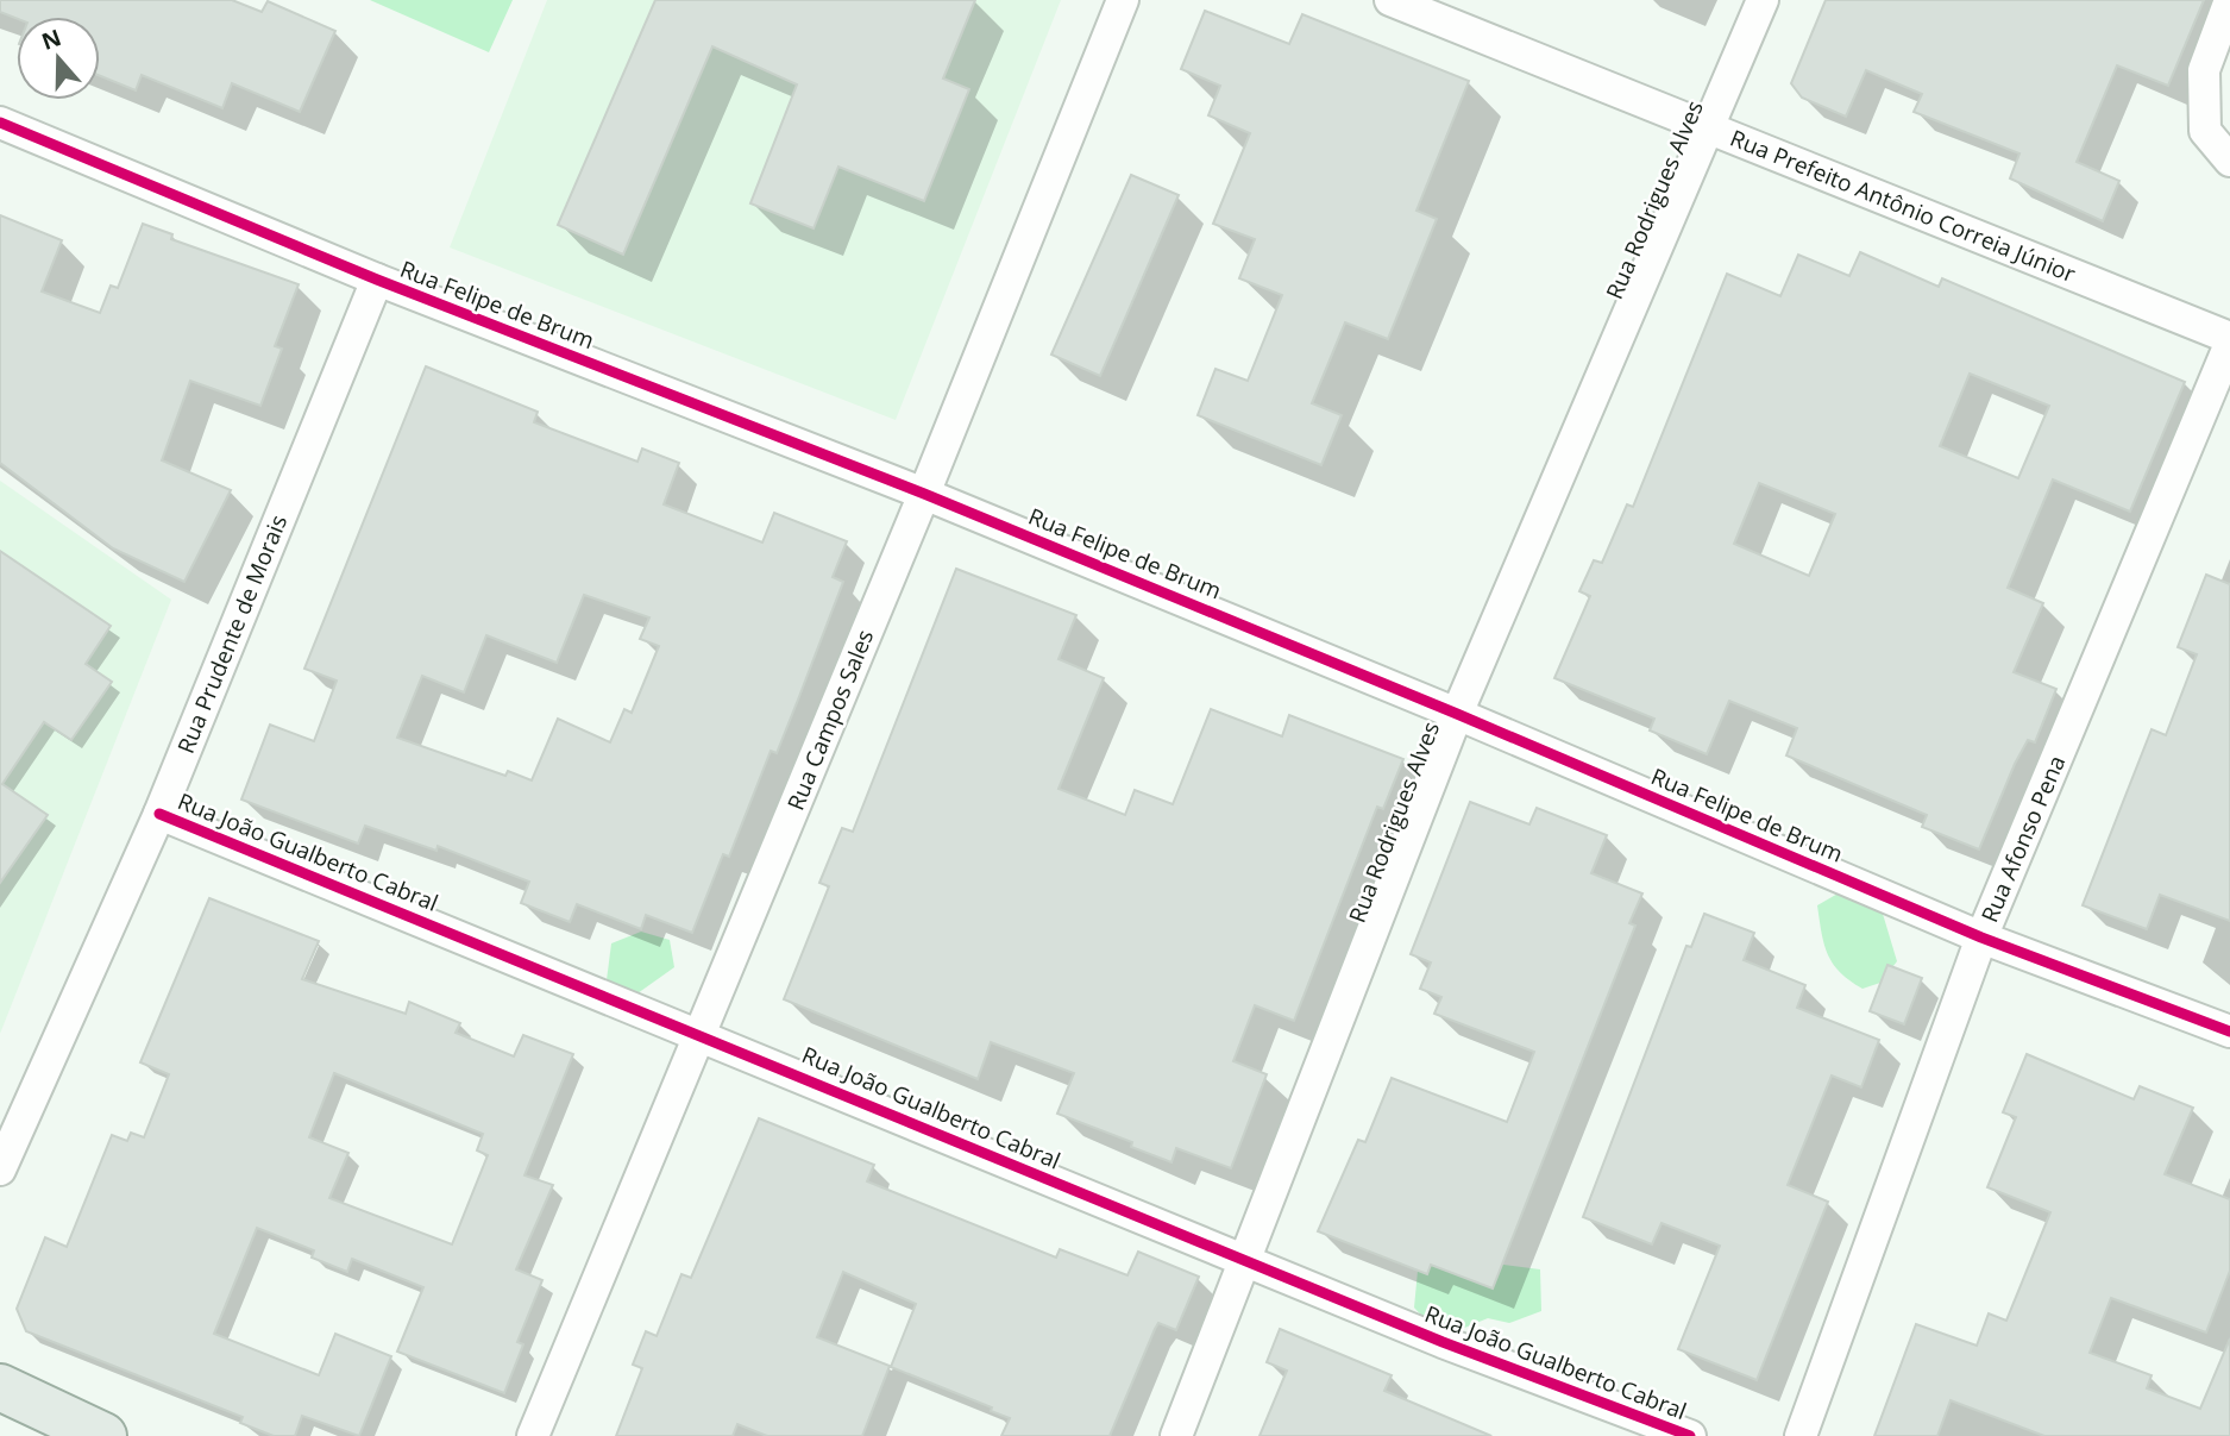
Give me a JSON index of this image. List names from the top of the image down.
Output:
{
  "streets": {
    "street": [
      "Rua Rodrigues Alves",
      "Rua Prefeito Antônio Correia Júnior",
      "Rua Felipe de Brum",
      "Rua Prudente de Morais",
      "Rua Campos Sales",
      "Rua Afonso Pena",
      "Rua João Gualberto Cabral"
    ]
  },
  "crossings": [
    ["Rua Rodrigues Alves", "Rua Prefeito Antônio Correia Júnior"],
    ["Rua Rodrigues Alves", "Rua Felipe de Brum"],
    ["Rua Rodrigues Alves", "Rua João Gualberto Cabral"],
    ["Rua Prefeito Antônio Correia Júnior", "Rua Afonso Pena"],
    ["Rua Felipe de Brum", "Rua Prudente de Morais"],
    ["Rua Felipe de Brum", "Rua Campos Sales"],
    ["Rua Felipe de Brum", "Rua Afonso Pena"],
    ["Rua Prudente de Morais", "Rua João Gualberto Cabral"],
    ["Rua Campos Sales", "Rua João Gualberto Cabral"]
  ],
  "north": "top"
}
